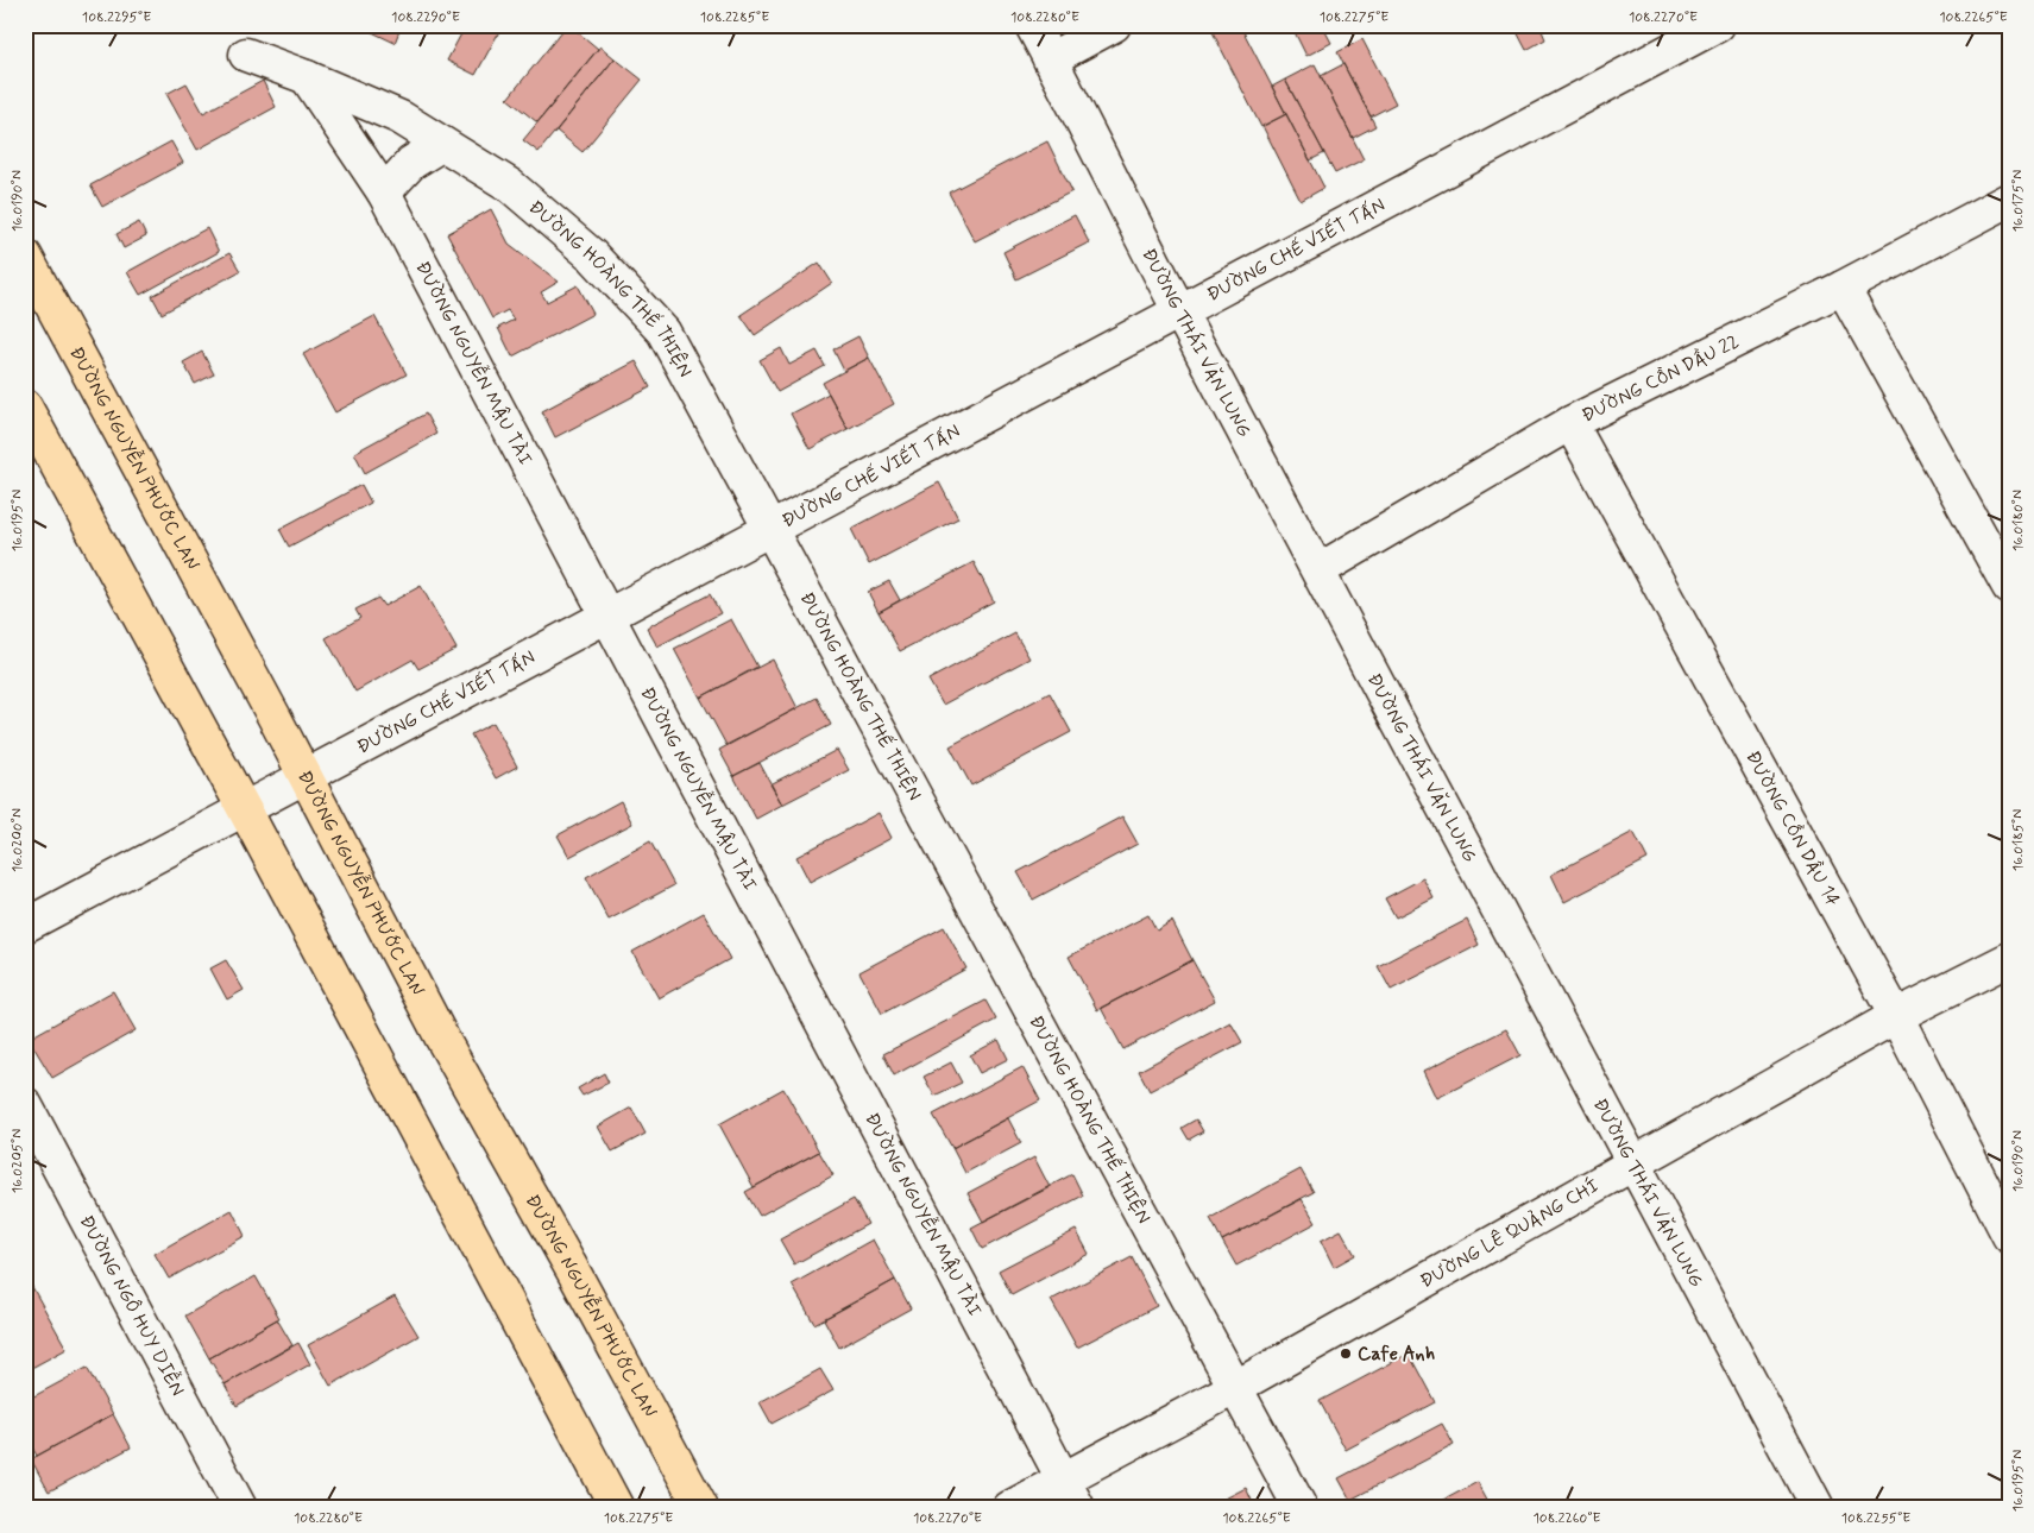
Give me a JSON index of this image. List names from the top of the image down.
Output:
{
  "streets": {
    "main road": ["ĐƯỜNG NGUYỄN PHƯỚC LAN"],
    "street": [
      "ĐƯỜNG CHẾ VIẾT TẤN",
      "ĐƯỜNG HOÀNG THẾ THIỆN",
      "ĐƯỜNG THÁI VĂN LUNG",
      "ĐƯỜNG NGUYỄN MẬU TÀI",
      "ĐƯỜNG CỒN DẦU 22",
      "ĐƯỜNG CỒN DẦU 14",
      "ĐƯỜNG LÊ QUẢNG CHÍ",
      "ĐƯỜNG NGÔ HUY DIỄN"
    ]
  },
  "crossings": [
    ["ĐƯỜNG CHẾ VIẾT TẤN", "ĐƯỜNG HOÀNG THẾ THIỆN"],
    ["ĐƯỜNG CHẾ VIẾT TẤN", "ĐƯỜNG THÁI VĂN LUNG"],
    ["ĐƯỜNG CHẾ VIẾT TẤN", "ĐƯỜNG NGUYỄN MẬU TÀI"],
    ["ĐƯỜNG CHẾ VIẾT TẤN", "ĐƯỜNG NGUYỄN PHƯỚC LAN"],
    ["ĐƯỜNG HOÀNG THẾ THIỆN", "ĐƯỜNG NGUYỄN MẬU TÀI"],
    ["ĐƯỜNG HOÀNG THẾ THIỆN", "ĐƯỜNG LÊ QUẢNG CHÍ"],
    ["ĐƯỜNG THÁI VĂN LUNG", "ĐƯỜNG CỒN DẦU 22"],
    ["ĐƯỜNG THÁI VĂN LUNG", "ĐƯỜNG LÊ QUẢNG CHÍ"],
    ["ĐƯỜNG NGUYỄN MẬU TÀI", "ĐƯỜNG LÊ QUẢNG CHÍ"],
    ["ĐƯỜNG CỒN DẦU 22", "ĐƯỜNG CỒN DẦU 14"],
    ["ĐƯỜNG CỒN DẦU 14", "ĐƯỜNG LÊ QUẢNG CHÍ"]
  ],
  "places": ["Cafe Anh"],
  "coordinates": [
    "108.2295°E",
    "108.2290°E",
    "108.2285°E",
    "108.2280°E",
    "108.2275°E",
    "108.2270°E",
    "108.2265°E",
    "16.0190°N",
    "16.0175°N",
    "16.0195°N",
    "16.0180°N",
    "16.0200°N",
    "16.0185°N",
    "16.0205°N",
    "108.2260°E",
    "108.2255°E"
  ]
}
